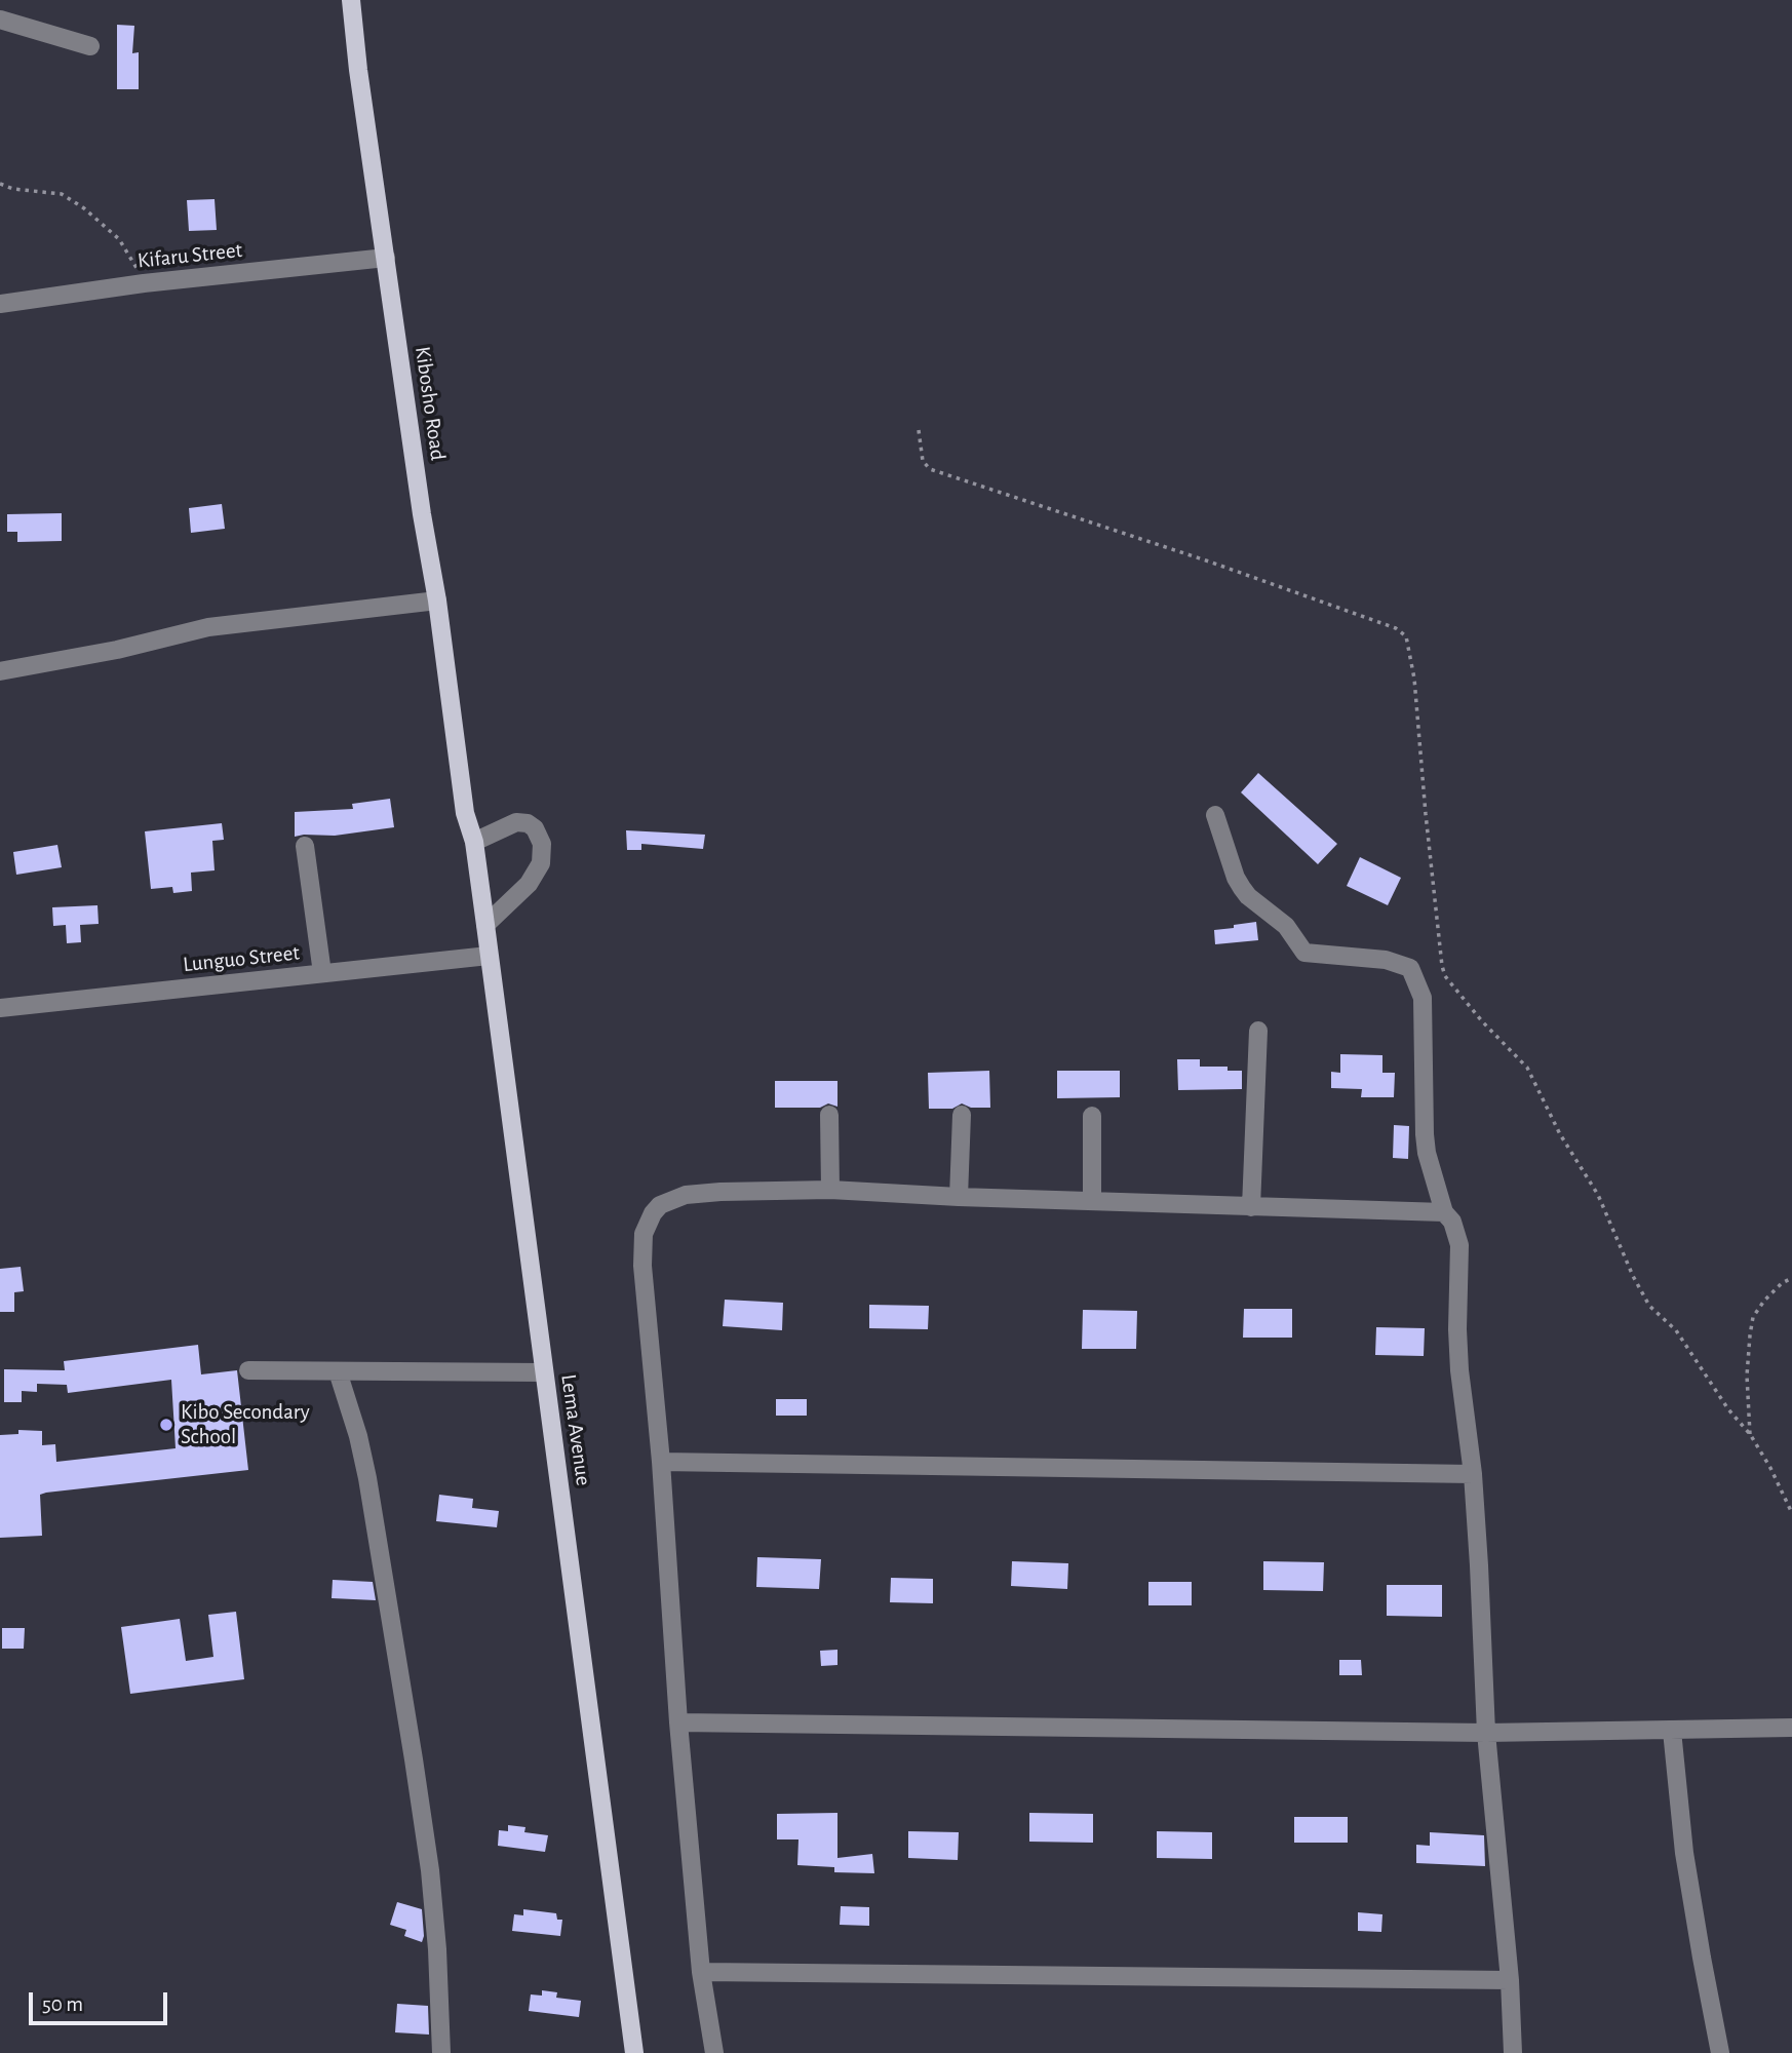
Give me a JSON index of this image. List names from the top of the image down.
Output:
{
  "streets": {
    "main road": ["Kibosho Road", "Lema Avenue"],
    "street": ["Kifaru Street", "Lunguo Street"]
  },
  "crossings": [
    ["Kifaru Street", "Kibosho Road"],
    ["Kibosho Road", "Lema Avenue"],
    ["Lunguo Street", "Lema Avenue"]
  ],
  "places": ["Kibo Secondary School"],
  "scale_bar": "50 m"
}
